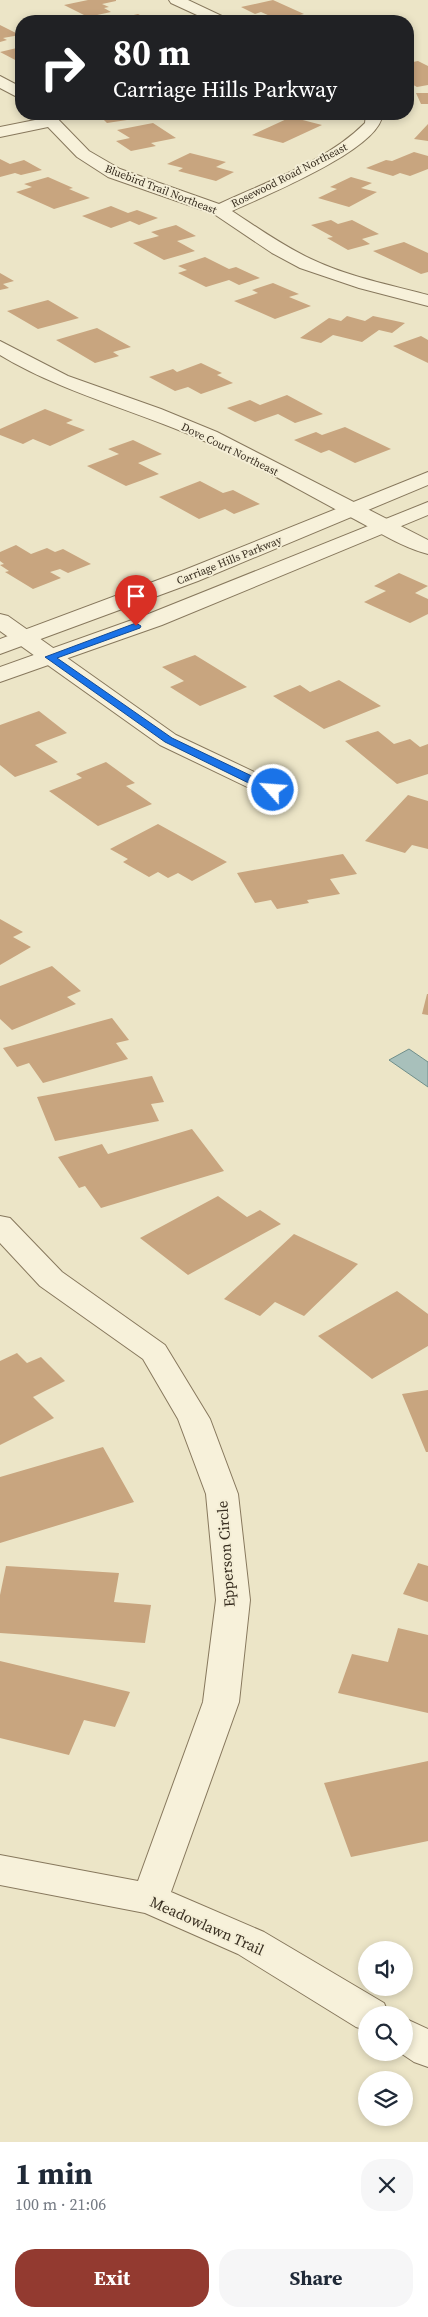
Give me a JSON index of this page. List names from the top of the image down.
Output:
{
  "streets": {
    "street": [
      "Rosewood Road Northeast",
      "Bluebird Trail Northeast",
      "Dove Court Northeast",
      "Carriage Hills Parkway",
      "Epperson Circle",
      "Meadowlawn Trail"
    ]
  },
  "crossings": [
    ["Rosewood Road Northeast", "Bluebird Trail Northeast"],
    ["Dove Court Northeast", "Carriage Hills Parkway"],
    ["Epperson Circle", "Meadowlawn Trail"]
  ],
  "page": {
    "turn": ["80 m", "Carriage Hills Parkway"],
    "heading": ["1 min", "100 m · 21:06"],
    "buttons": ["Exit", "Share"]
  }
}
